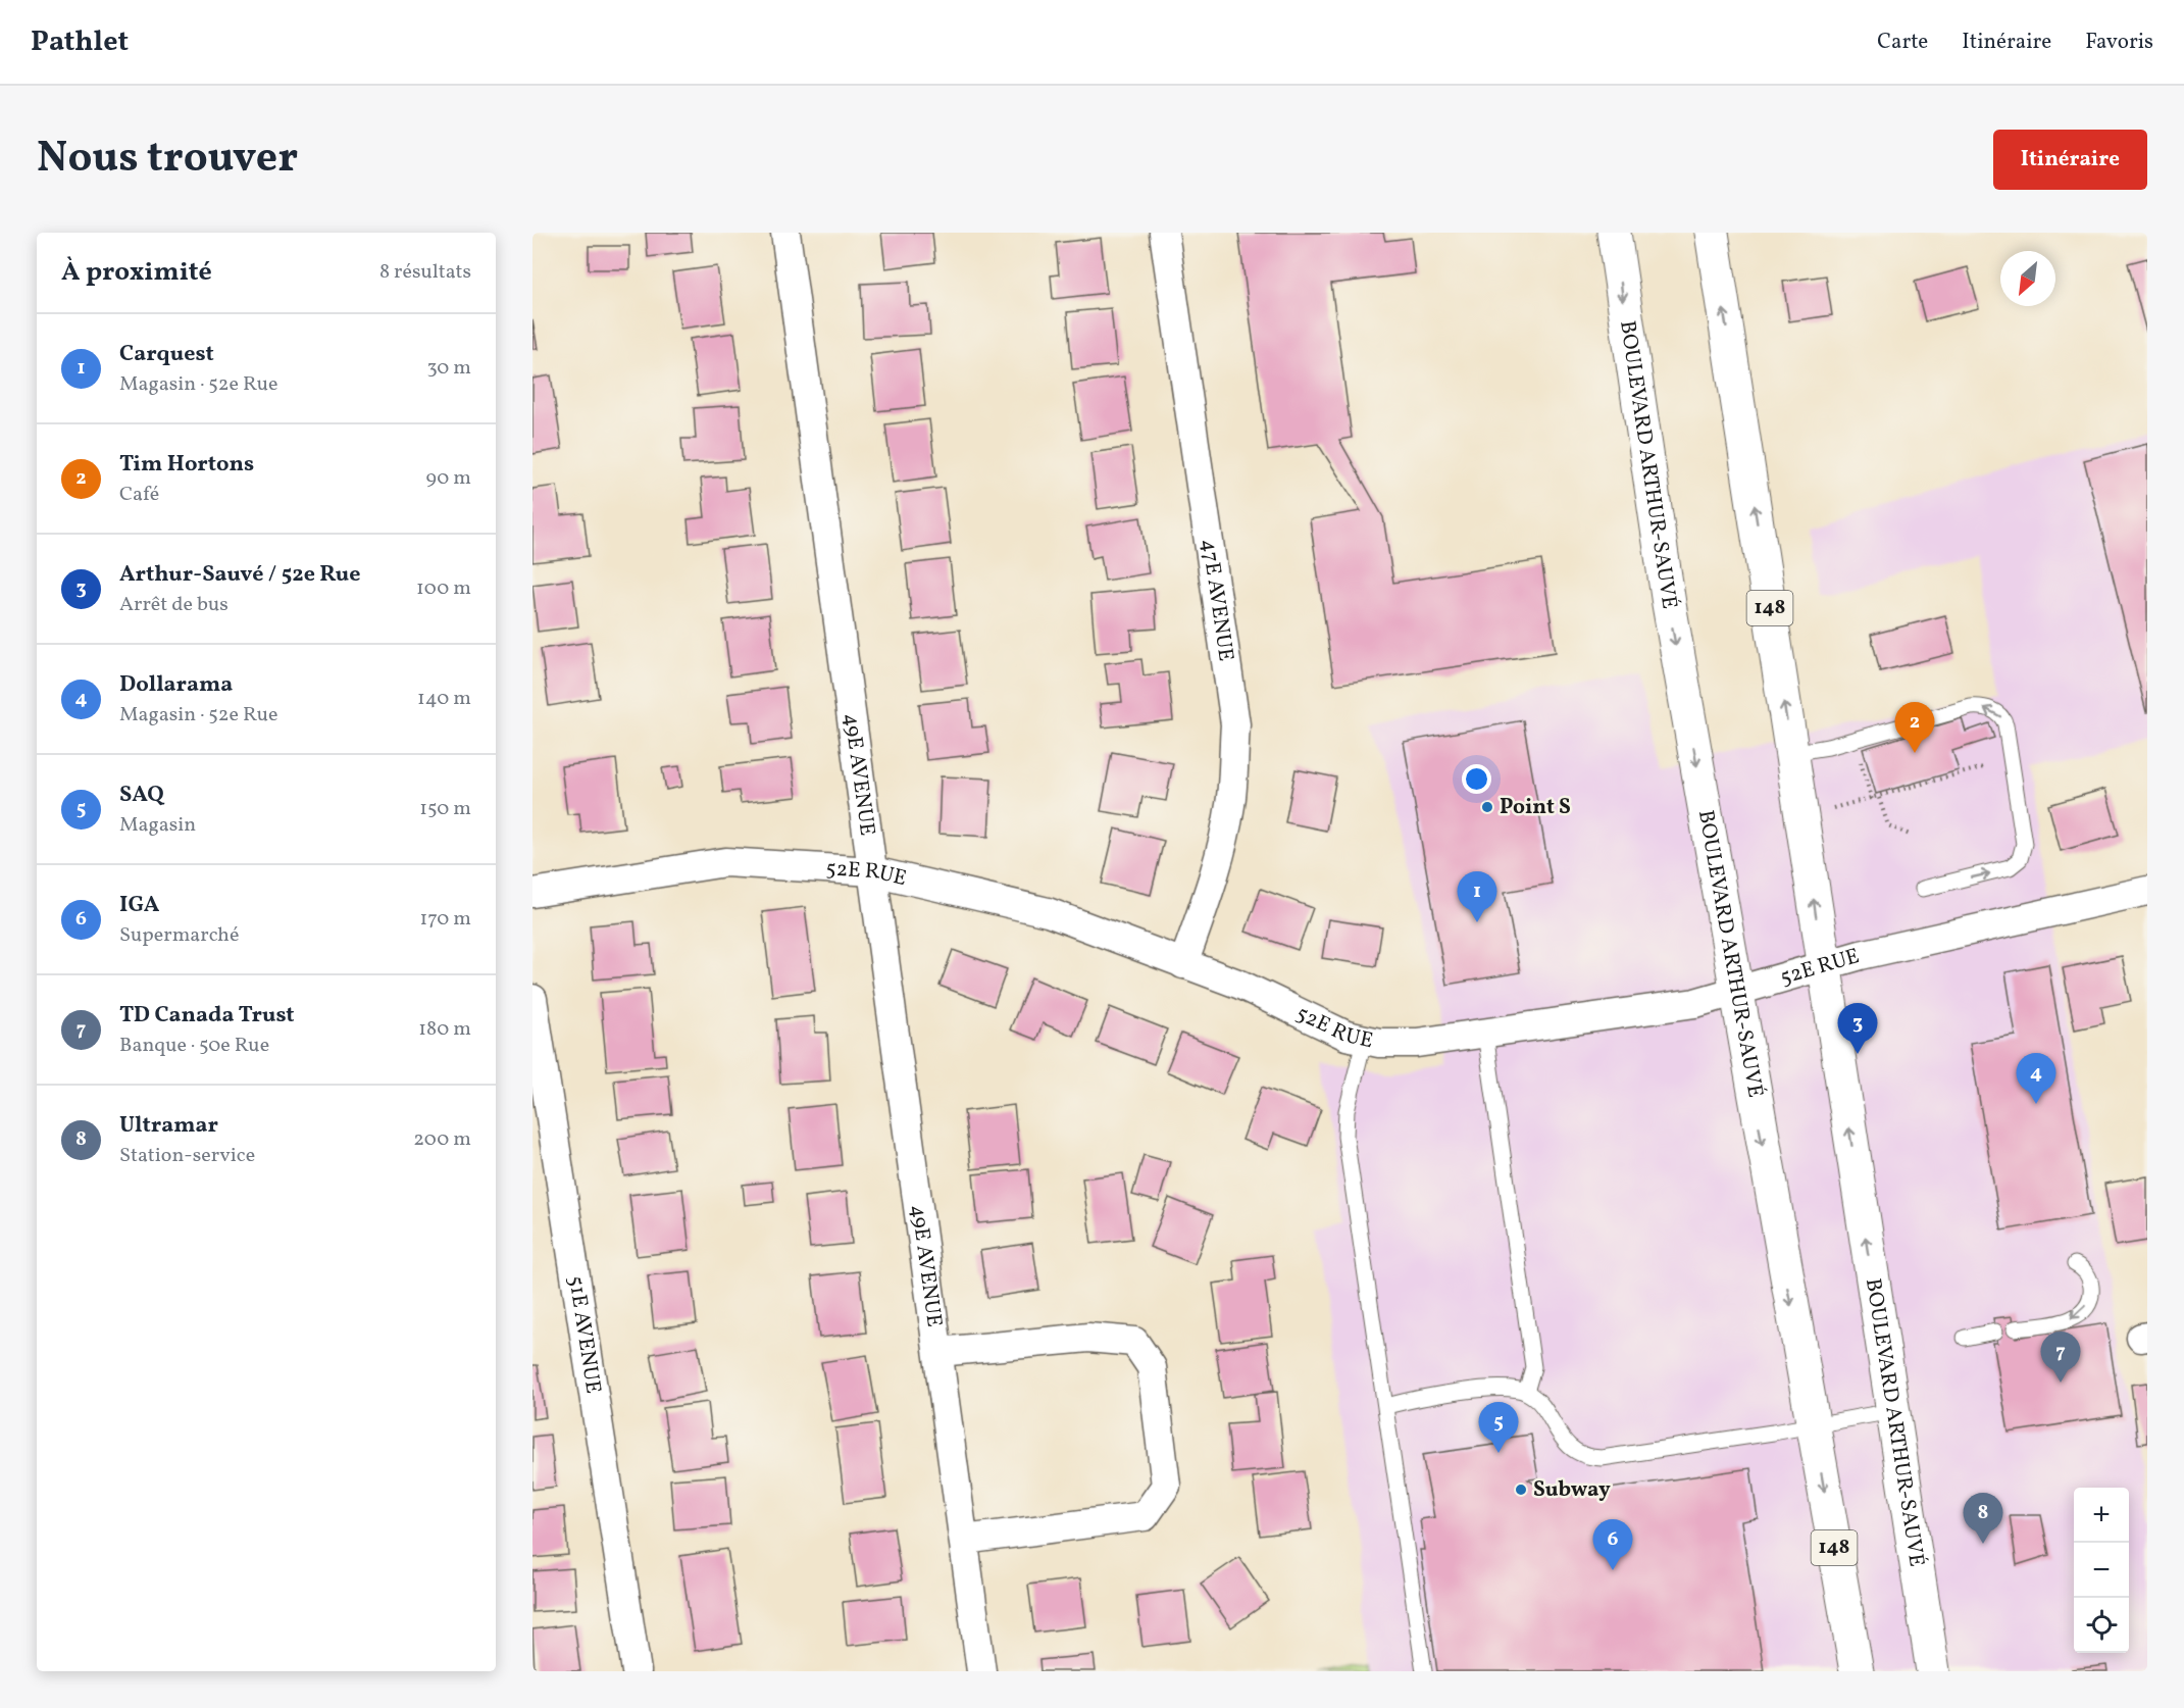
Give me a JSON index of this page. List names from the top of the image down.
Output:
{
  "streets": {
    "main road": ["BOULEVARD ARTHUR-SAUVÉ", "148"],
    "street": [
      "47E AVENUE",
      "49E AVENUE",
      "52E RUE",
      "51E AVENUE"
    ]
  },
  "crossings": [
    ["BOULEVARD ARTHUR-SAUVÉ", "52E RUE"],
    ["47E AVENUE", "52E RUE"],
    ["49E AVENUE", "52E RUE"]
  ],
  "places": ["Point S", "Subway"],
  "north": "bottom left",
  "page": {
    "header": "Pathlet",
    "nav": ["Carte", "Itinéraire", "Favoris"],
    "title": "Nous trouver",
    "buttons": "Itinéraire",
    "heading": ["À proximité", "8 résultats"],
    "list": [
      {
        "mark": "1",
        "name": "Carquest",
        "note": "Magasin · 52e Rue",
        "value": "30 m"
      },
      {
        "mark": "2",
        "name": "Tim Hortons",
        "note": "Café",
        "value": "90 m"
      },
      {
        "mark": "3",
        "name": "Arthur-Sauvé / 52e Rue",
        "note": "Arrêt de bus",
        "value": "100 m"
      },
      {
        "mark": "4",
        "name": "Dollarama",
        "note": "Magasin · 52e Rue",
        "value": "140 m"
      },
      {
        "mark": "5",
        "name": "SAQ",
        "note": "Magasin",
        "value": "150 m"
      },
      {
        "mark": "6",
        "name": "IGA",
        "note": "Supermarché",
        "value": "170 m"
      },
      {
        "mark": "7",
        "name": "TD Canada Trust",
        "note": "Banque · 50e Rue",
        "value": "180 m"
      },
      {
        "mark": "8",
        "name": "Ultramar",
        "note": "Station-service",
        "value": "200 m"
      }
    ],
    "pins": [
      "2",
      "1",
      "3",
      "4",
      "7",
      "5",
      "8",
      "6"
    ],
    "map_buttons": ["+", "−"]
  }
}
